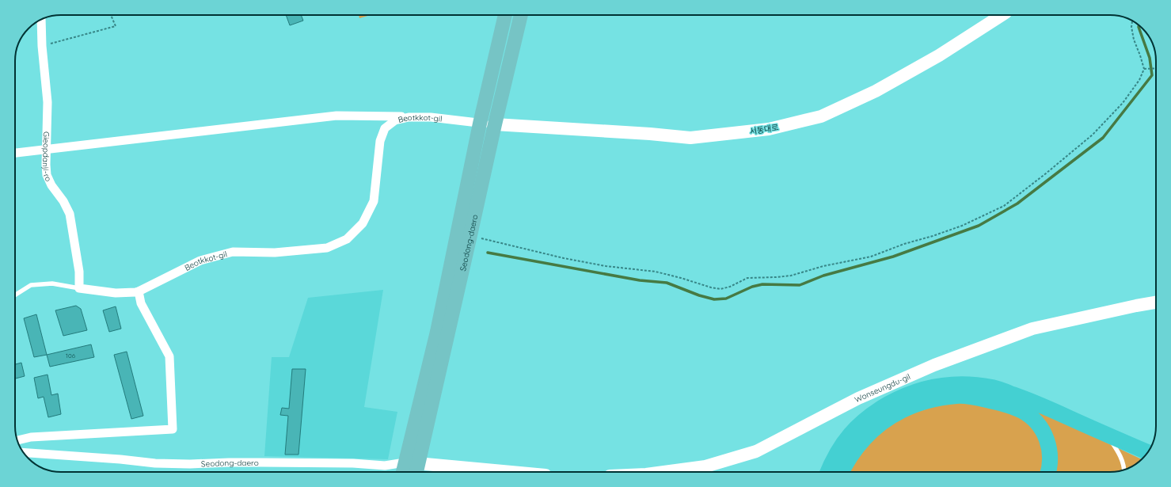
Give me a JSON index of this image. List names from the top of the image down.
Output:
{
  "streets": {
    "main road": ["Seodong-daero"],
    "street": [
      "Beotkkot-gil",
      "서동대로",
      "Gieopdanji-ro",
      "Wonseungdu-gil"
    ]
  },
  "crossings": [
    ["Beotkkot-gil", "서동대로"],
    ["Beotkkot-gil", "Seodong-daero"],
    ["서동대로", "Seodong-daero"]
  ],
  "house_numbers": ["106"]
}
